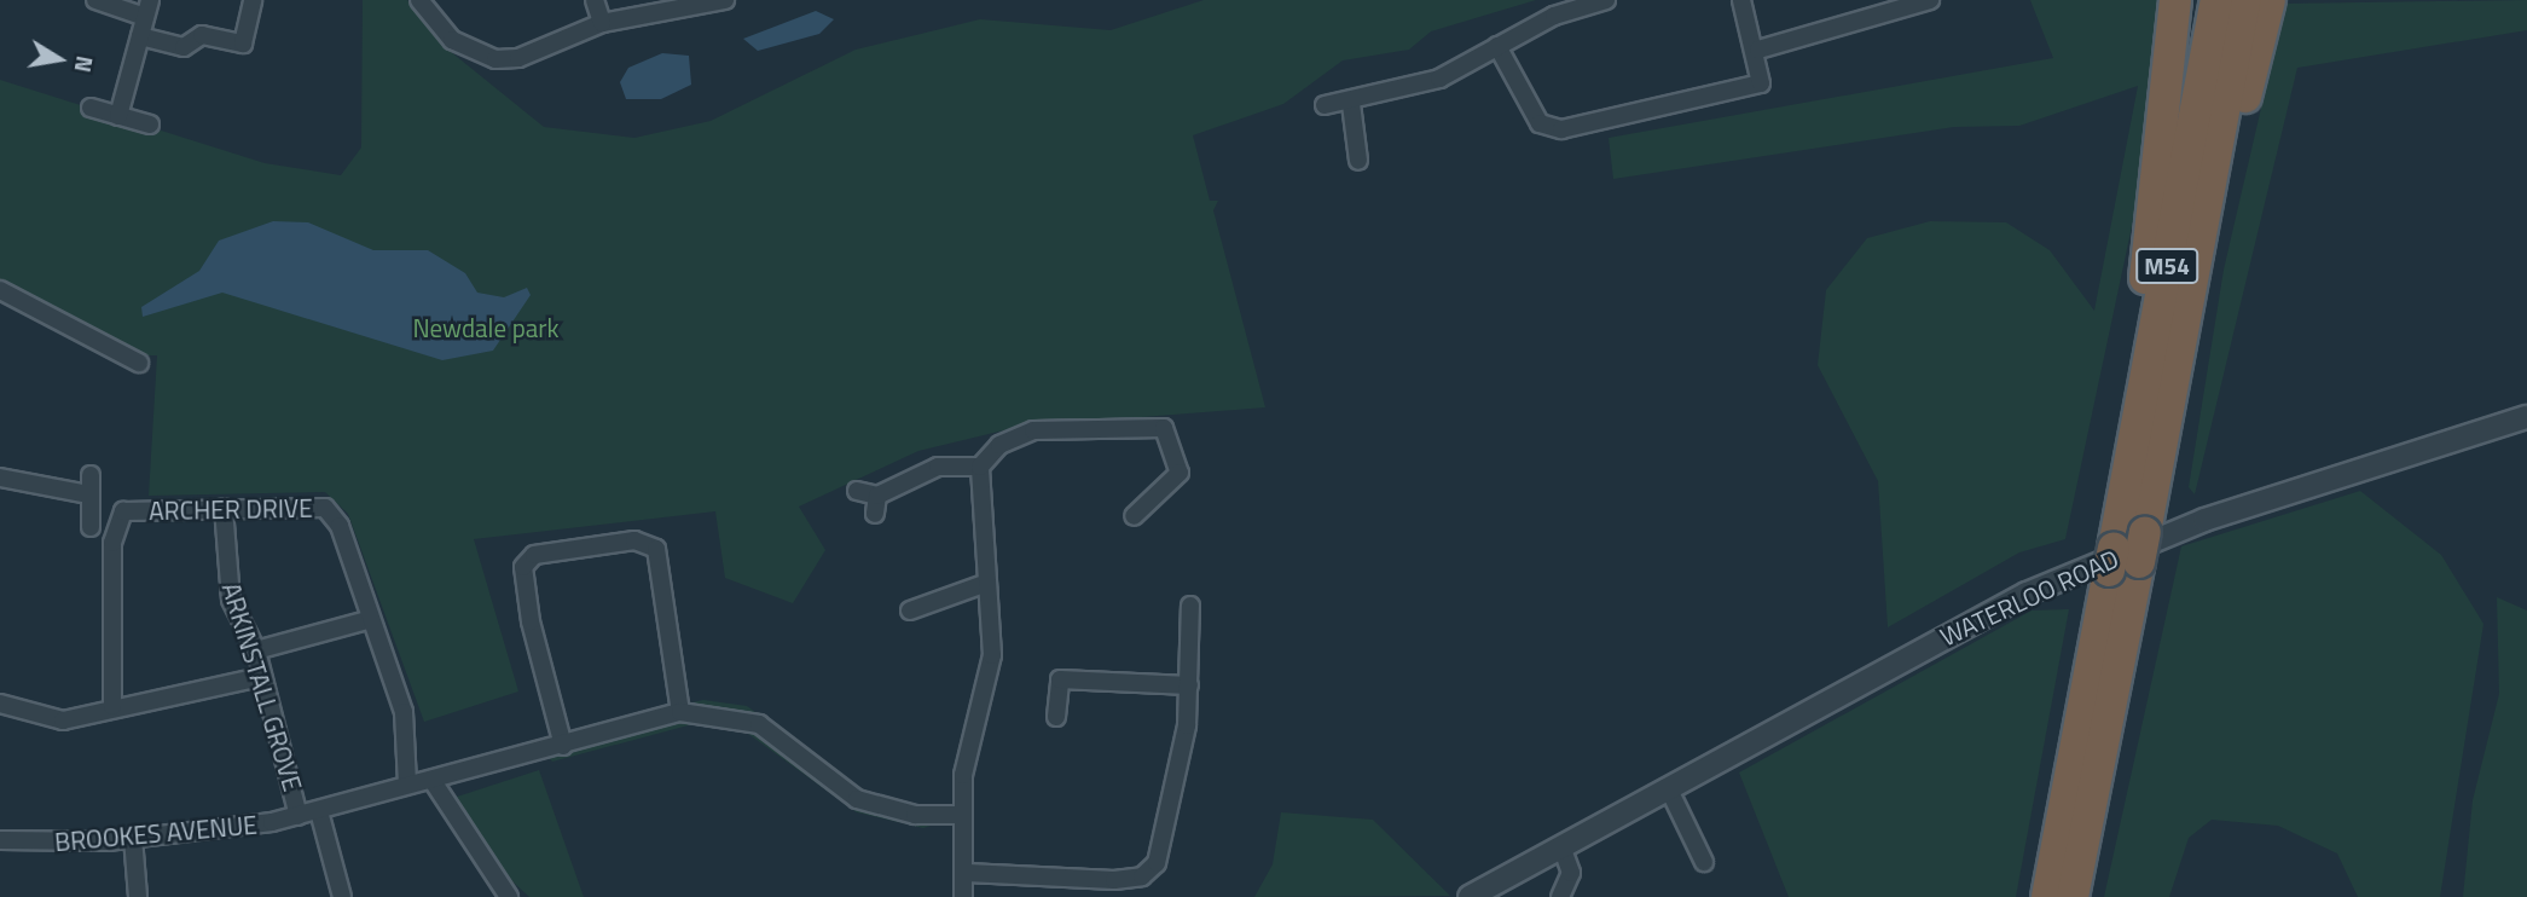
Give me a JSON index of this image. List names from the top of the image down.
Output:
{
  "streets": {
    "highway": ["M54"],
    "street": [
      "ARCHER DRIVE",
      "WATERLOO ROAD",
      "ARKINSTALL GROVE",
      "BROOKES AVENUE"
    ]
  },
  "crossings": [
    ["ARCHER DRIVE", "ARKINSTALL GROVE"],
    ["ARCHER DRIVE", "BROOKES AVENUE"],
    ["ARKINSTALL GROVE", "BROOKES AVENUE"]
  ],
  "parks": ["Newdale park"],
  "north": "right"
}
